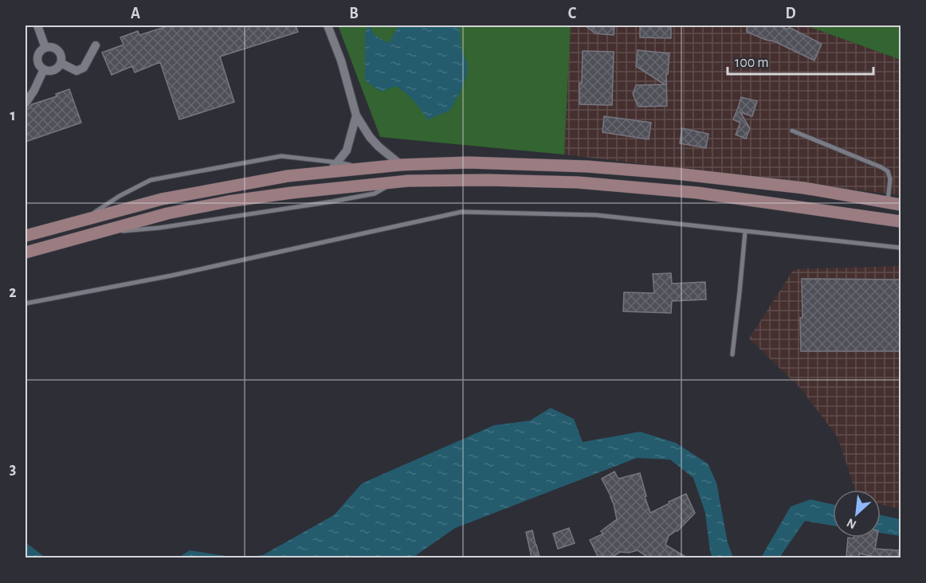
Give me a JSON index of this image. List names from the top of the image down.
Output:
{
  "scale_bar": "100 m",
  "north": "bottom left",
  "grid": {
    "columns": [
      "A",
      "B",
      "C",
      "D"
    ],
    "rows": ["1", "2", "3"]
  }
}
